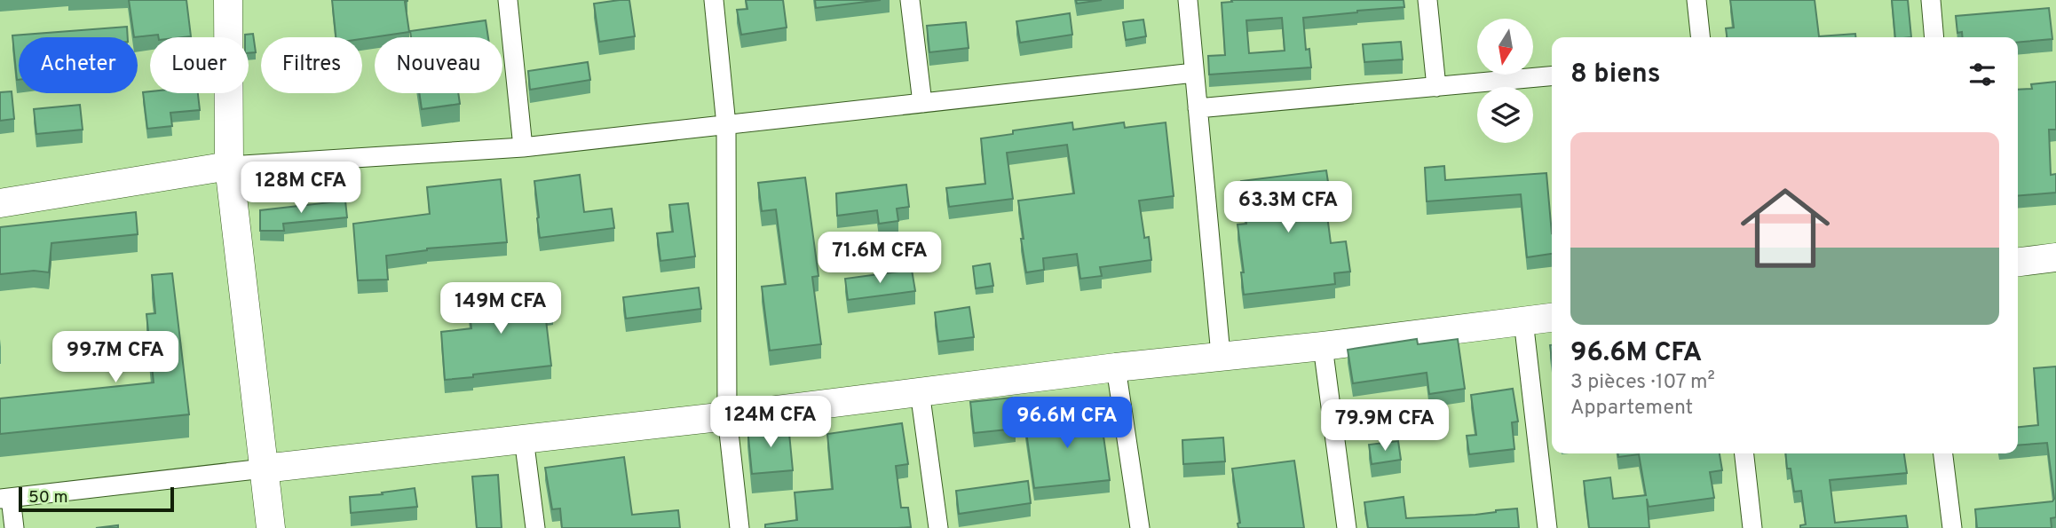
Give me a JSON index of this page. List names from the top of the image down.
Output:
{
  "scale_bar": "50 m",
  "north": "bottom",
  "page": {
    "chip": [
      "Acheter",
      "Louer",
      "Filtres",
      "Nouveau"
    ],
    "heading": "8 biens",
    "list": [
      {
        "name": "96.6M CFA",
        "note": "3 pièces · 107 m² · Appartement"
      }
    ],
    "price": [
      "128M CFA",
      "63.3M CFA",
      "71.6M CFA",
      "149M CFA",
      "99.7M CFA",
      "124M CFA",
      "96.6M CFA",
      "79.9M CFA"
    ],
    "scale": "50 m"
  }
}
